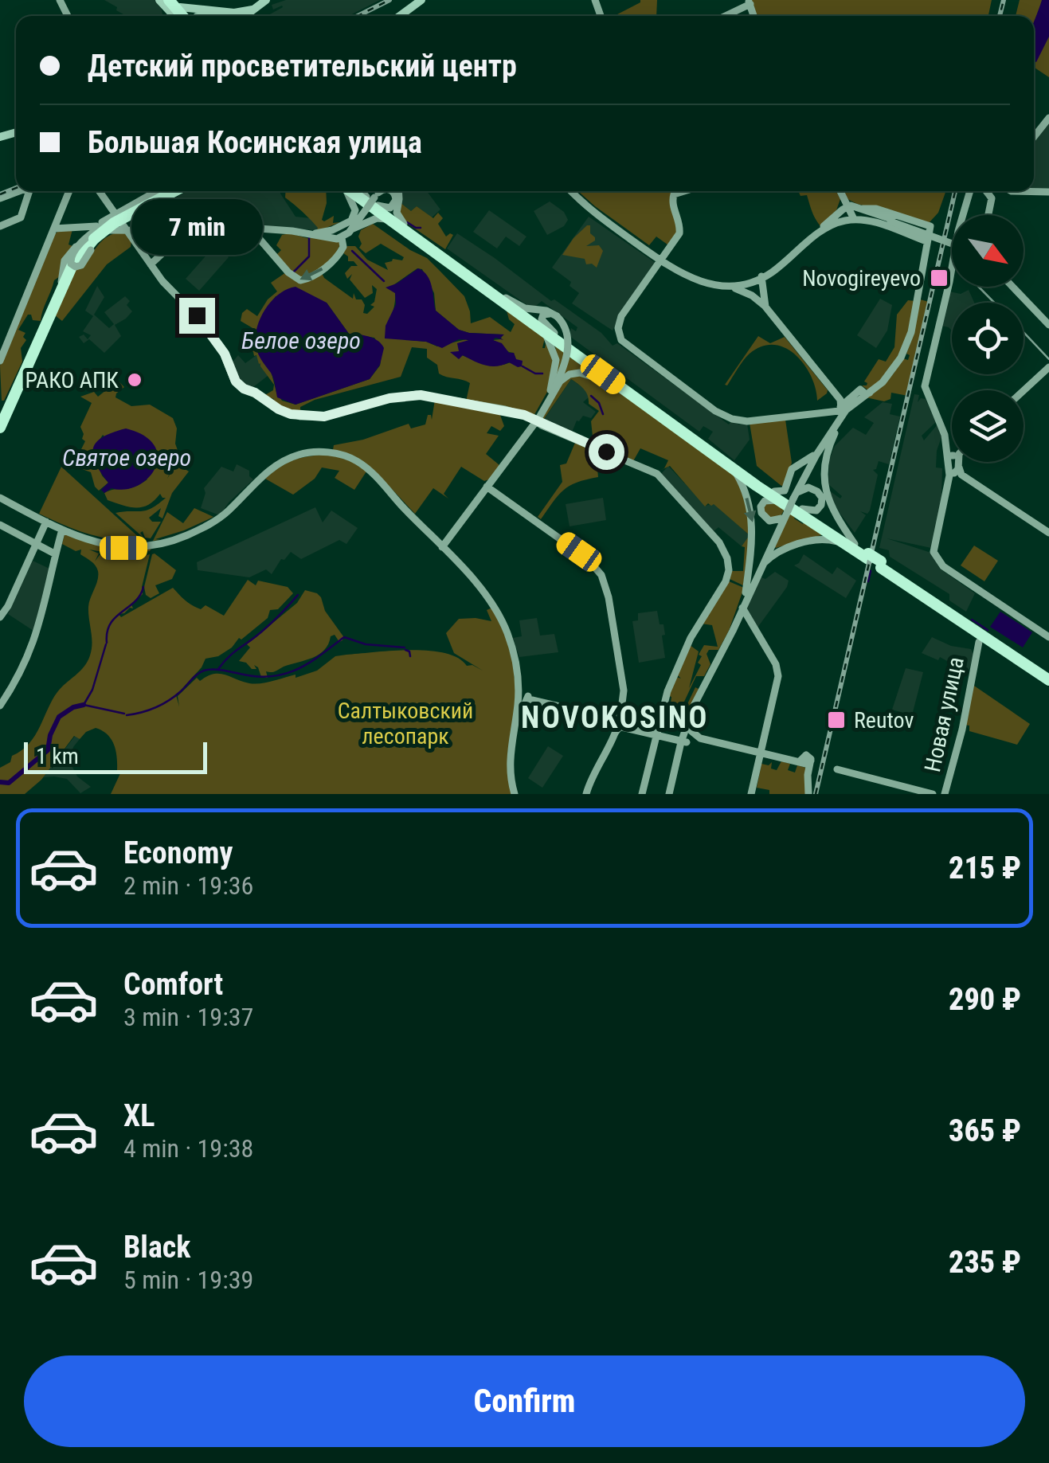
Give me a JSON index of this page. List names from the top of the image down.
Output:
{
  "streets": {
    "main road": ["Новая улица"]
  },
  "districts": ["NOVOKOSINO"],
  "water": ["Белое озеро", "Святое озеро"],
  "parks": ["Салтыковский лесопарк"],
  "places": {
    "transit": ["Novogireyevo", "Reutov"],
    "other": ["РАКО АПК"]
  },
  "scale_bar": "1 km",
  "north": "bottom right",
  "page": {
    "banner": ["Детский просветительский центр", "Большая Косинская улица"],
    "bubble": "7 min",
    "scale": "1 km",
    "list": [
      {
        "name": "Economy",
        "note": "2 min · 19:36",
        "value": "215 ₽"
      },
      {
        "name": "Comfort",
        "note": "3 min · 19:37",
        "value": "290 ₽"
      },
      {
        "name": "XL",
        "note": "4 min · 19:38",
        "value": "365 ₽"
      },
      {
        "name": "Black",
        "note": "5 min · 19:39",
        "value": "235 ₽"
      }
    ],
    "buttons": "Confirm"
  }
}
